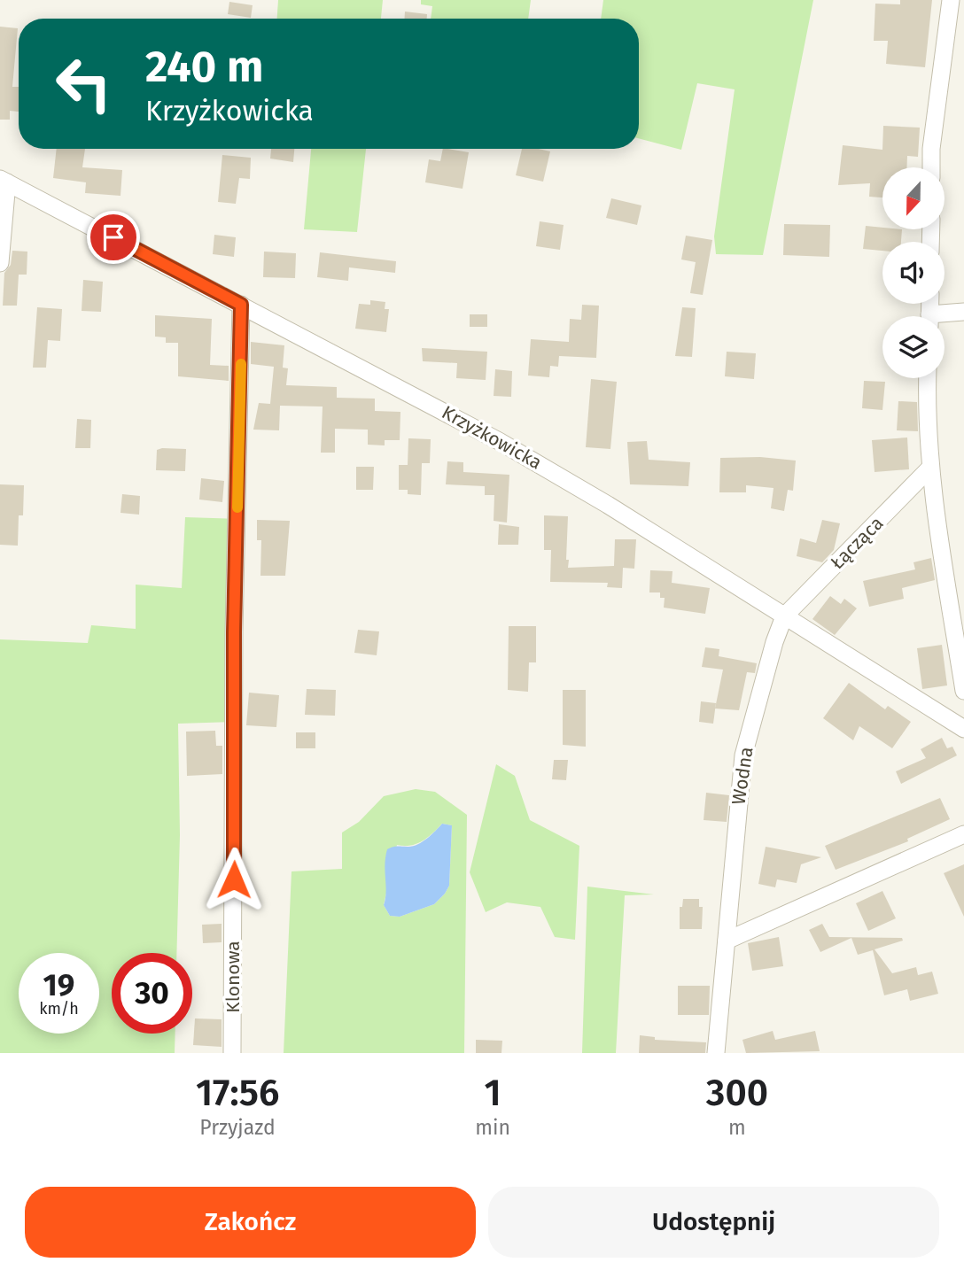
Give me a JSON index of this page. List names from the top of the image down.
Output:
{
  "streets": {
    "street": [
      "Krzyżkowicka",
      "Łącząca",
      "Wodna",
      "Klonowa"
    ]
  },
  "crossings": [
    ["Krzyżkowicka", "Łącząca"],
    ["Krzyżkowicka", "Wodna"],
    ["Krzyżkowicka", "Klonowa"],
    ["Łącząca", "Wodna"]
  ],
  "north": "bottom",
  "page": {
    "turn": ["240 m", "Krzyżkowicka"],
    "speed": "19 km/h",
    "limit": "30",
    "eta": [
      "17:56",
      "Przyjazd",
      "1",
      "min",
      "300",
      "m"
    ],
    "buttons": ["Zakończ", "Udostępnij"]
  }
}
